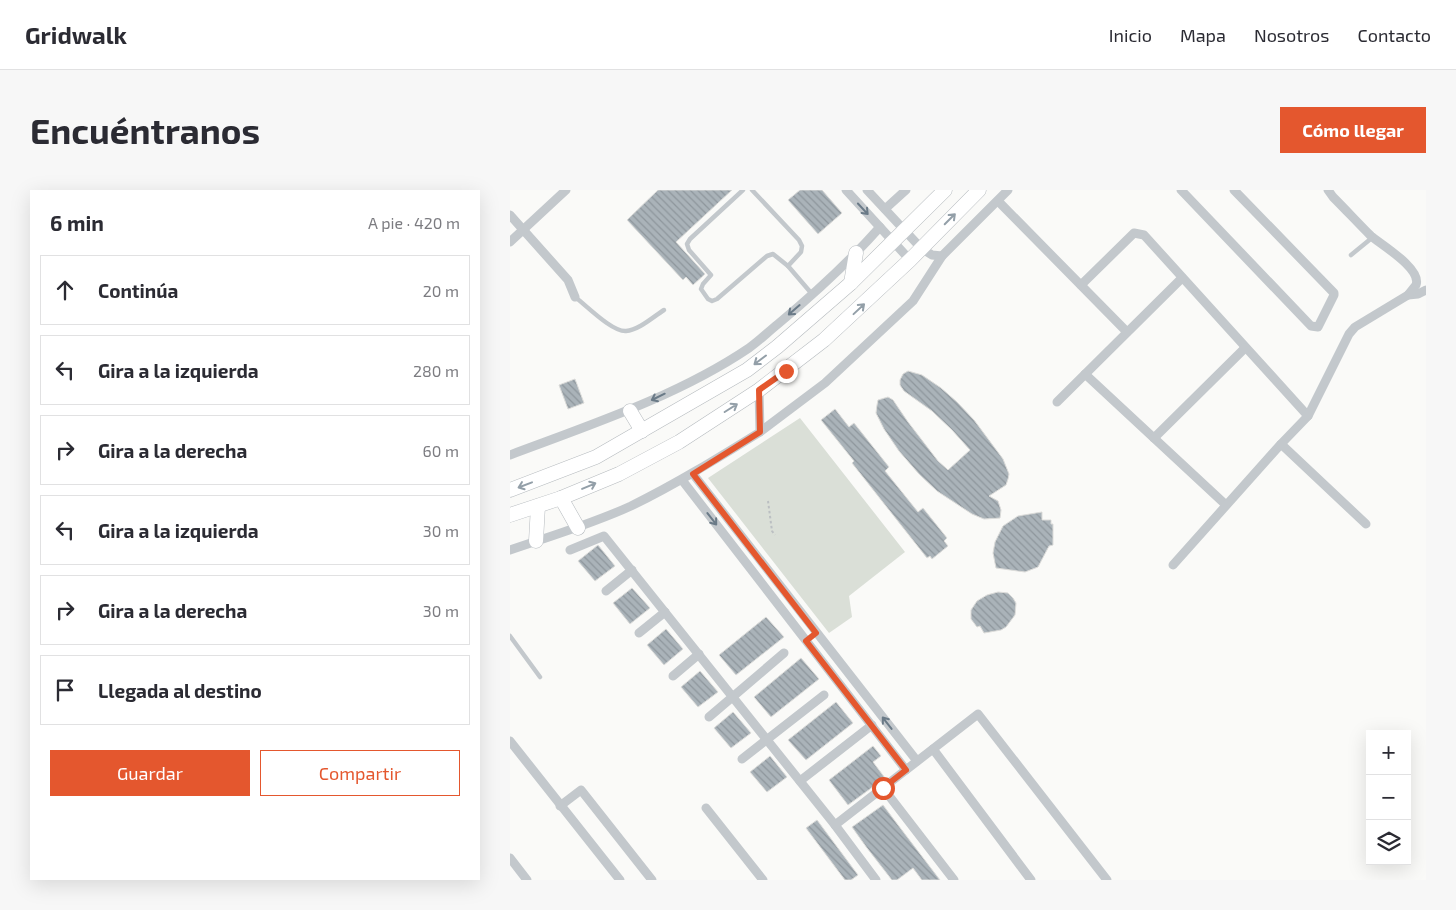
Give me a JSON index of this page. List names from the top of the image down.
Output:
{
  "page": {
    "header": "Gridwalk",
    "nav": [
      "Inicio",
      "Mapa",
      "Nosotros",
      "Contacto"
    ],
    "buttons": [
      "Cómo llegar",
      ["Guardar", "Compartir"]
    ],
    "title": "Encuéntranos",
    "heading": ["6 min", "A pie · 420 m"],
    "list": [
      ["Continúa", "20 m"],
      ["Gira a la izquierda", "280 m"],
      ["Gira a la derecha", "60 m"],
      ["Gira a la izquierda", "30 m"],
      ["Gira a la derecha", "30 m"],
      "Llegada al destino"
    ],
    "map_buttons": ["+", "−"]
  }
}
